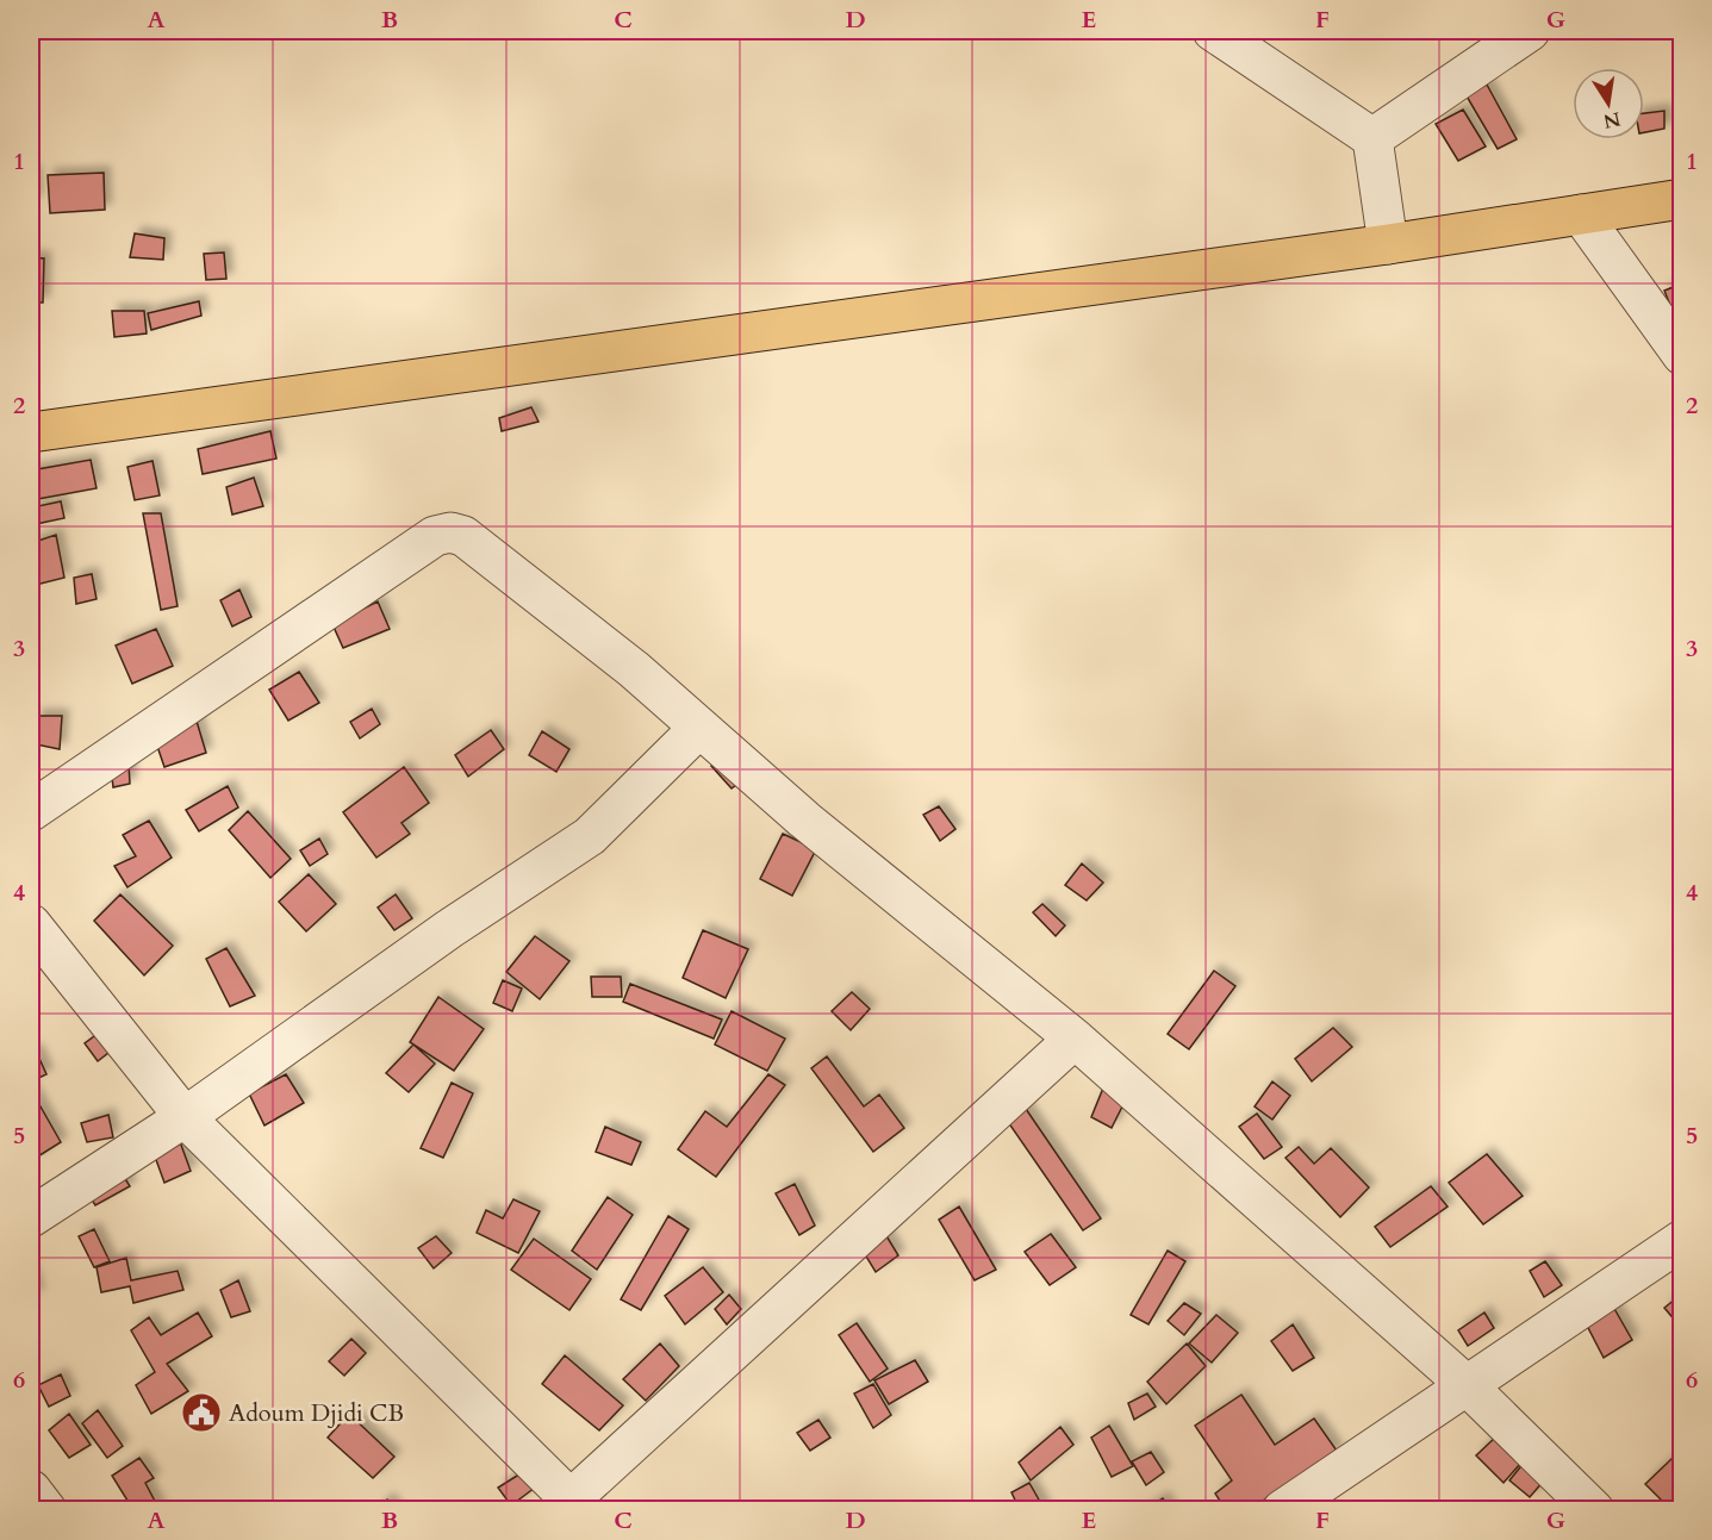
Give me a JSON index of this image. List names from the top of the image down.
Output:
{
  "places": {
    "public building": ["Adoum Djidi CB"]
  },
  "north": "bottom",
  "grid": {
    "columns": [
      "A",
      "B",
      "C",
      "D",
      "E",
      "F",
      "G"
    ],
    "rows": [
      "1",
      "2",
      "3",
      "4",
      "5",
      "6"
    ]
  }
}
